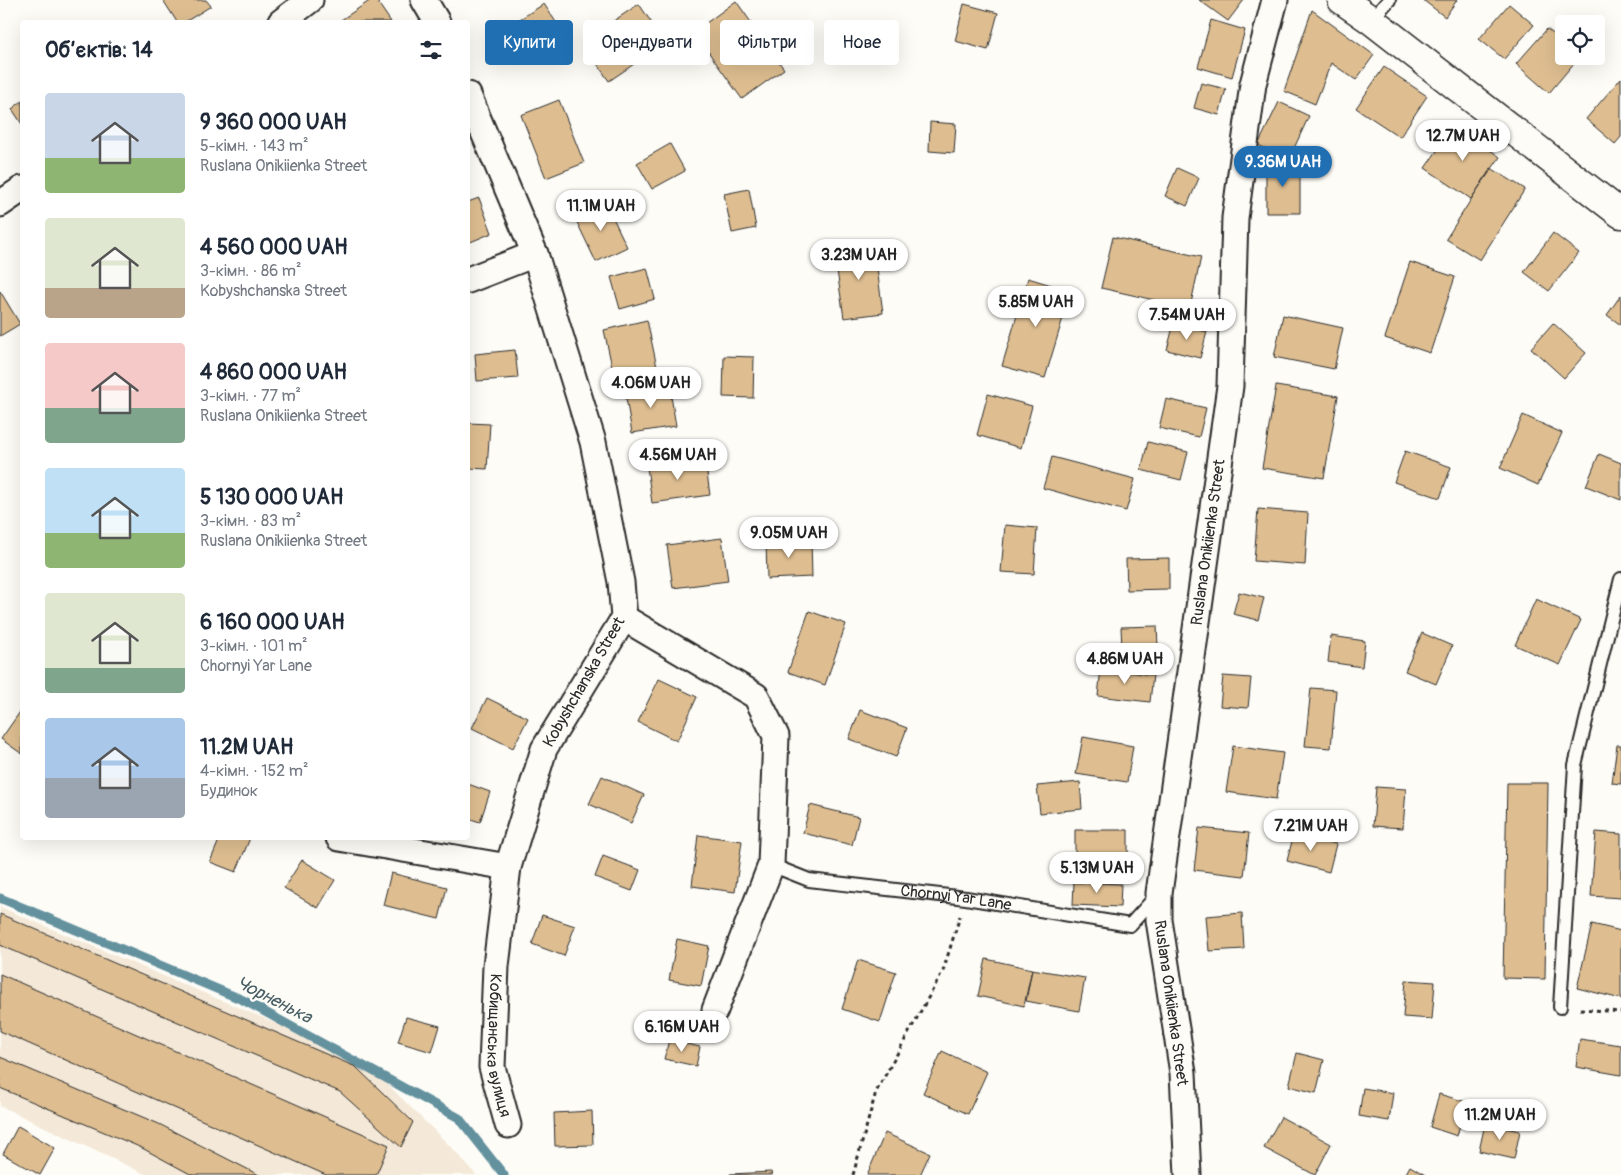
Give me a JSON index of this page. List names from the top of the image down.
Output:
{
  "streets": {
    "street": ["Ruslana Onikiienka Street", "Kobyshchanska Street"],
    "lane": ["Chornyi Yar Lane"]
  },
  "crossings": [
    ["Ruslana Onikiienka Street", "Chornyi Yar Lane"]
  ],
  "water": ["Чорненька"],
  "page": {
    "chip": [
      "Купити",
      "Орендувати",
      "Фільтри",
      "Нове"
    ],
    "heading": "Об’єктів: 14",
    "list": [
      {
        "name": "9 360 000 UAH",
        "note": "5-кімн. · 143 m² · Ruslana Onikiienka Street"
      },
      {
        "name": "4 560 000 UAH",
        "note": "3-кімн. · 86 m² · Kobyshchanska Street"
      },
      {
        "name": "4 860 000 UAH",
        "note": "3-кімн. · 77 m² · Ruslana Onikiienka Street"
      },
      {
        "name": "5 130 000 UAH",
        "note": "3-кімн. · 83 m² · Ruslana Onikiienka Street"
      },
      {
        "name": "6 160 000 UAH",
        "note": "3-кімн. · 101 m² · Chornyi Yar Lane"
      },
      {
        "name": "11.2M UAH",
        "note": "4-кімн. · 152 m² · Будинок"
      }
    ],
    "price": [
      "12.7M UAH",
      "9.36M UAH",
      "11.1M UAH",
      "3.23M UAH",
      "5.85M UAH",
      "7.54M UAH",
      "4.06M UAH",
      "4.56M UAH",
      "9.05M UAH",
      "4.86M UAH",
      "7.21M UAH",
      "5.13M UAH",
      "6.16M UAH",
      "11.2M UAH"
    ]
  }
}
